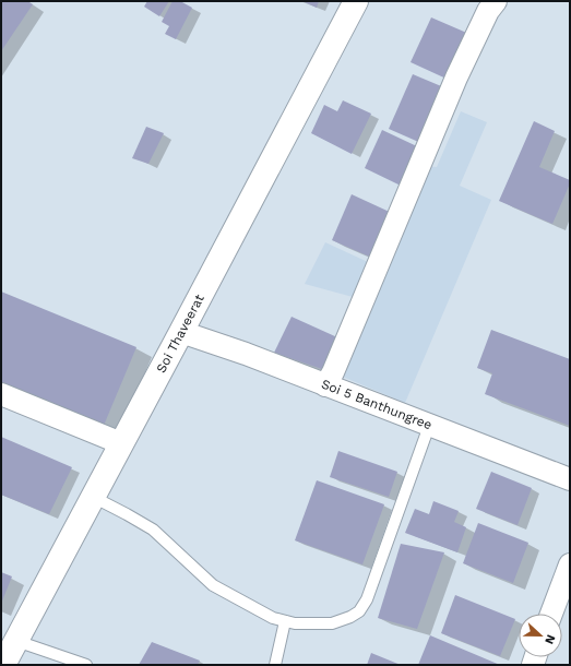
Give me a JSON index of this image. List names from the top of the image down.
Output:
{
  "streets": {
    "street": ["Soi Thaveerat", "Soi 5 Banthungree"]
  },
  "crossings": [
    ["Soi Thaveerat", "Soi 5 Banthungree"]
  ],
  "north": "right"
}
